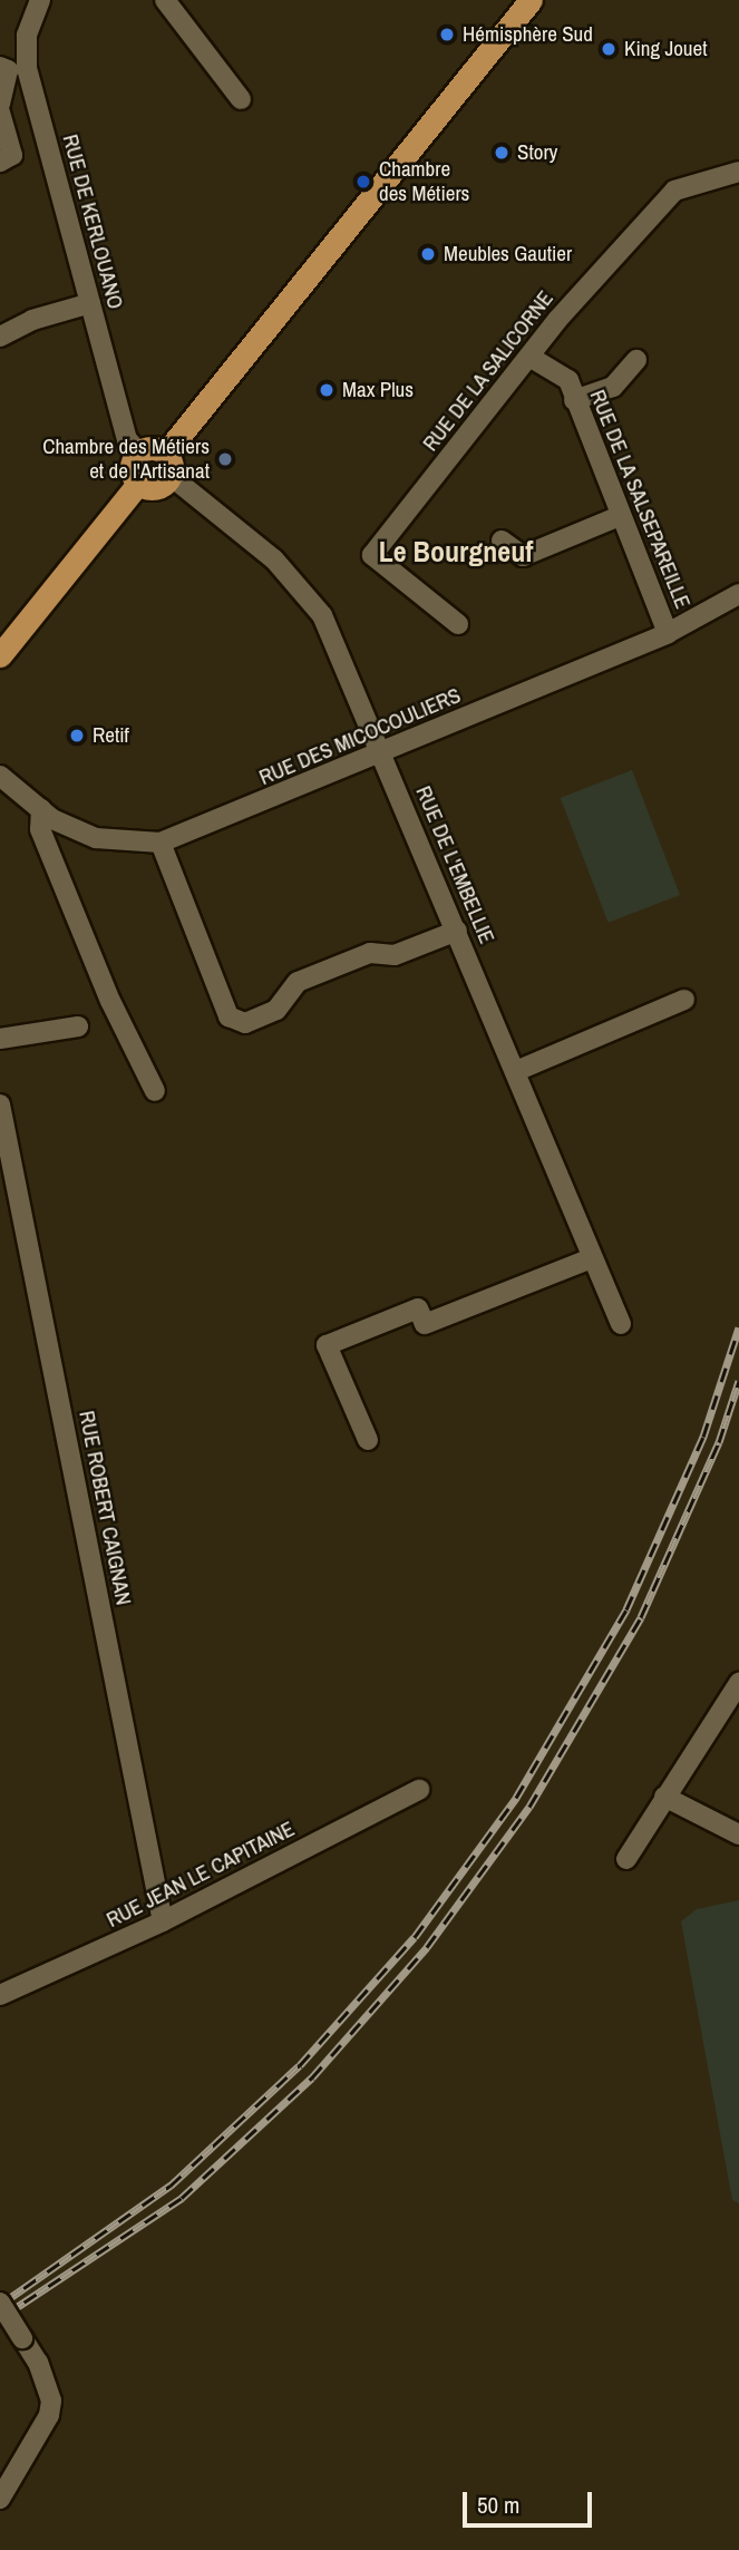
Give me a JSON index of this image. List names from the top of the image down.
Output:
{
  "streets": {
    "street": [
      "RUE DE KERLOUANO",
      "RUE DE LA SALICORNE",
      "RUE DE LA SALSEPAREILLE",
      "RUE DES MICOCOULIERS",
      "RUE DE L'EMBELLIE",
      "RUE ROBERT CAIGNAN",
      "RUE JEAN LE CAPITAINE"
    ]
  },
  "crossings": [
    ["RUE DE KERLOUANO", "RUE DE L'EMBELLIE"],
    ["RUE DE LA SALICORNE", "RUE DE LA SALSEPAREILLE"],
    ["RUE DE LA SALSEPAREILLE", "RUE DES MICOCOULIERS"],
    ["RUE DES MICOCOULIERS", "RUE DE L'EMBELLIE"],
    ["RUE ROBERT CAIGNAN", "RUE JEAN LE CAPITAINE"]
  ],
  "districts": ["Le Bourgneuf"],
  "places": [
    "Hémisphère Sud",
    "King Jouet",
    "Story",
    "Chambre des Métiers",
    "Meubles Gautier",
    "Max Plus",
    "Chambre des Métiers et de l'Artisanat",
    "Retif"
  ],
  "scale_bar": "50 m"
}
